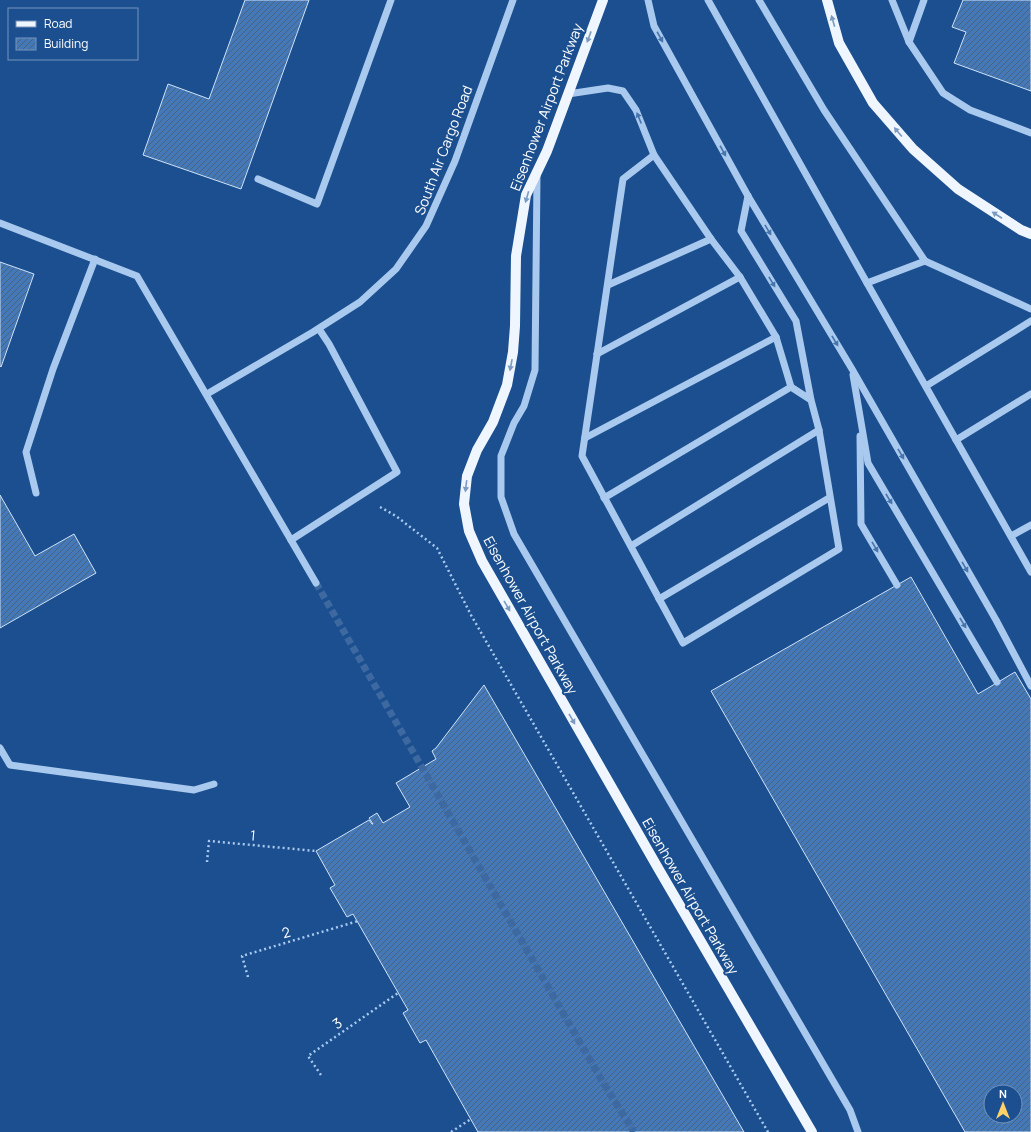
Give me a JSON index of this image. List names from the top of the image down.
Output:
{
  "streets": {
    "main road": ["Eisenhower Airport Parkway"],
    "street": ["South Air Cargo Road"],
    "path": ["1", "2", "3"]
  },
  "one_way": ["Eisenhower Airport Parkway"],
  "legend": ["Road", "Building"],
  "north": "top"
}
